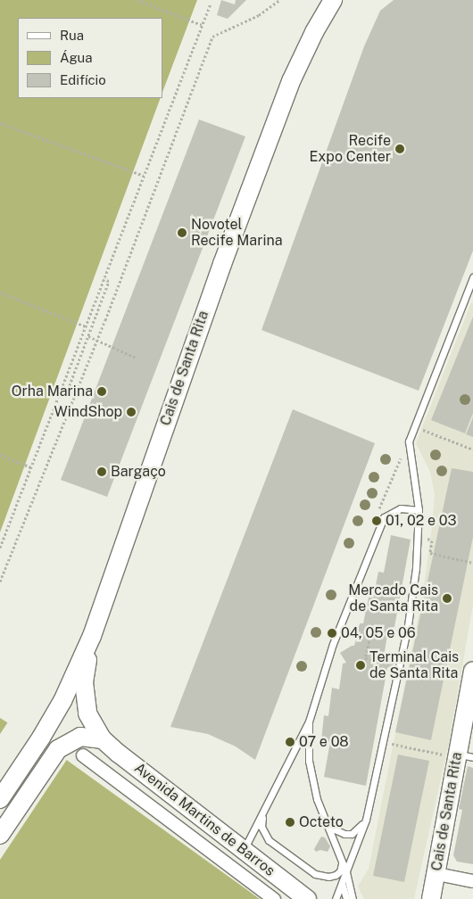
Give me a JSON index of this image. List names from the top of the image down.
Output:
{
  "streets": {
    "main road": ["Cais de Santa Rita", "Avenida Martins de Barros"]
  },
  "crossings": [
    ["Cais de Santa Rita", "Avenida Martins de Barros"]
  ],
  "places": [
    "Recife Expo Center",
    "Novotel Recife Marina",
    "Orha Marina",
    "WindShop",
    "Bargaço",
    "01, 02 e 03",
    "Mercado Cais de Santa Rita",
    "04, 05 e 06",
    "Terminal Cais de Santa Rita",
    "07 e 08",
    "Octeto"
  ],
  "legend": ["Rua", "Água", "Edifício"]
}
